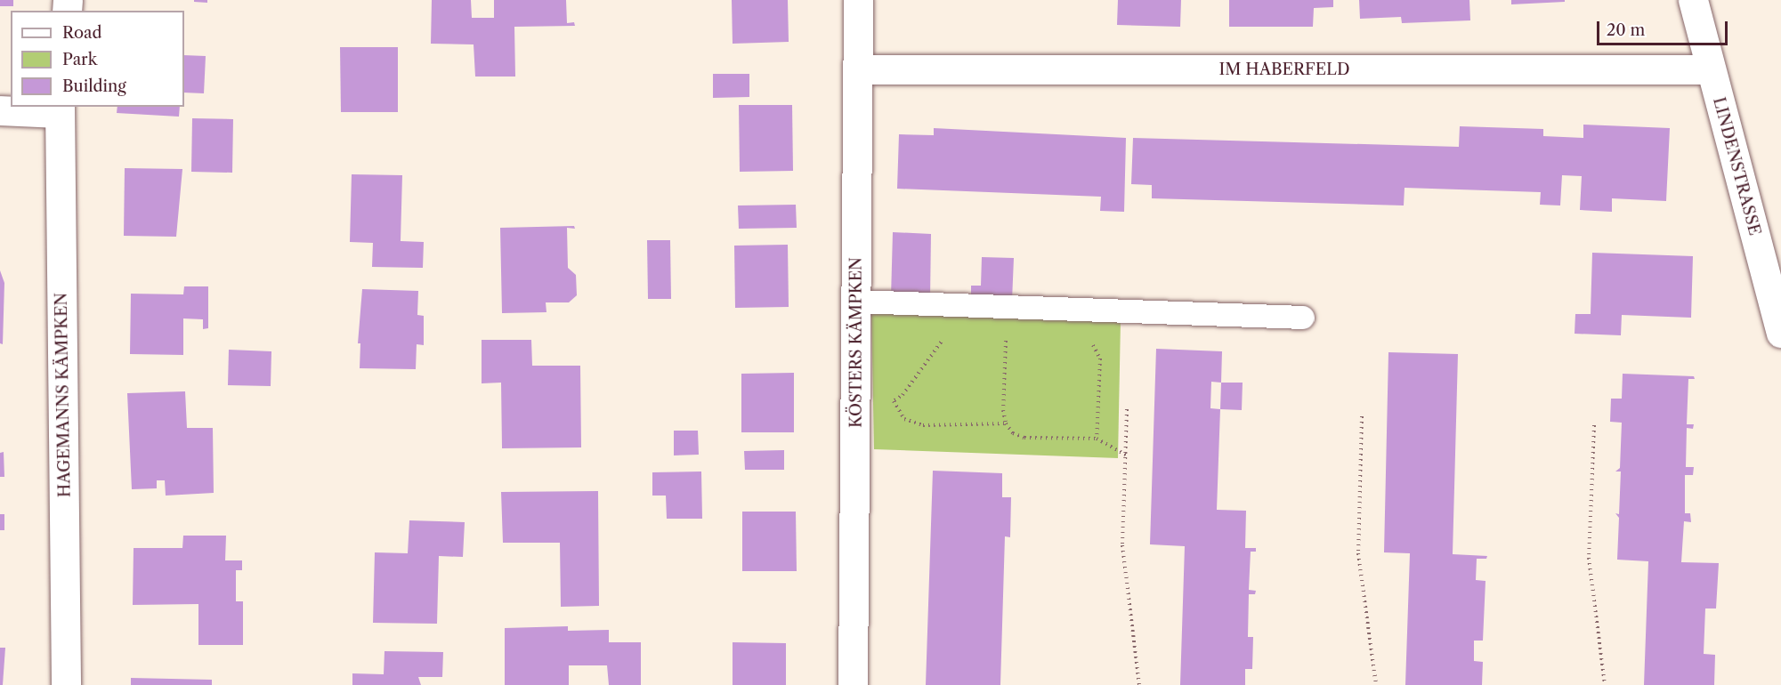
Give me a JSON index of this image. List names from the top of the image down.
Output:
{
  "streets": {
    "street": [
      "IM HABERFELD",
      "LINDENSTRASSE",
      "KÖSTERS KÄMPKEN",
      "HAGEMANNS KÄMPKEN"
    ]
  },
  "crossings": [
    ["IM HABERFELD", "LINDENSTRASSE"],
    ["IM HABERFELD", "KÖSTERS KÄMPKEN"]
  ],
  "legend": ["Road", "Park", "Building"],
  "scale_bar": "20 m"
}
